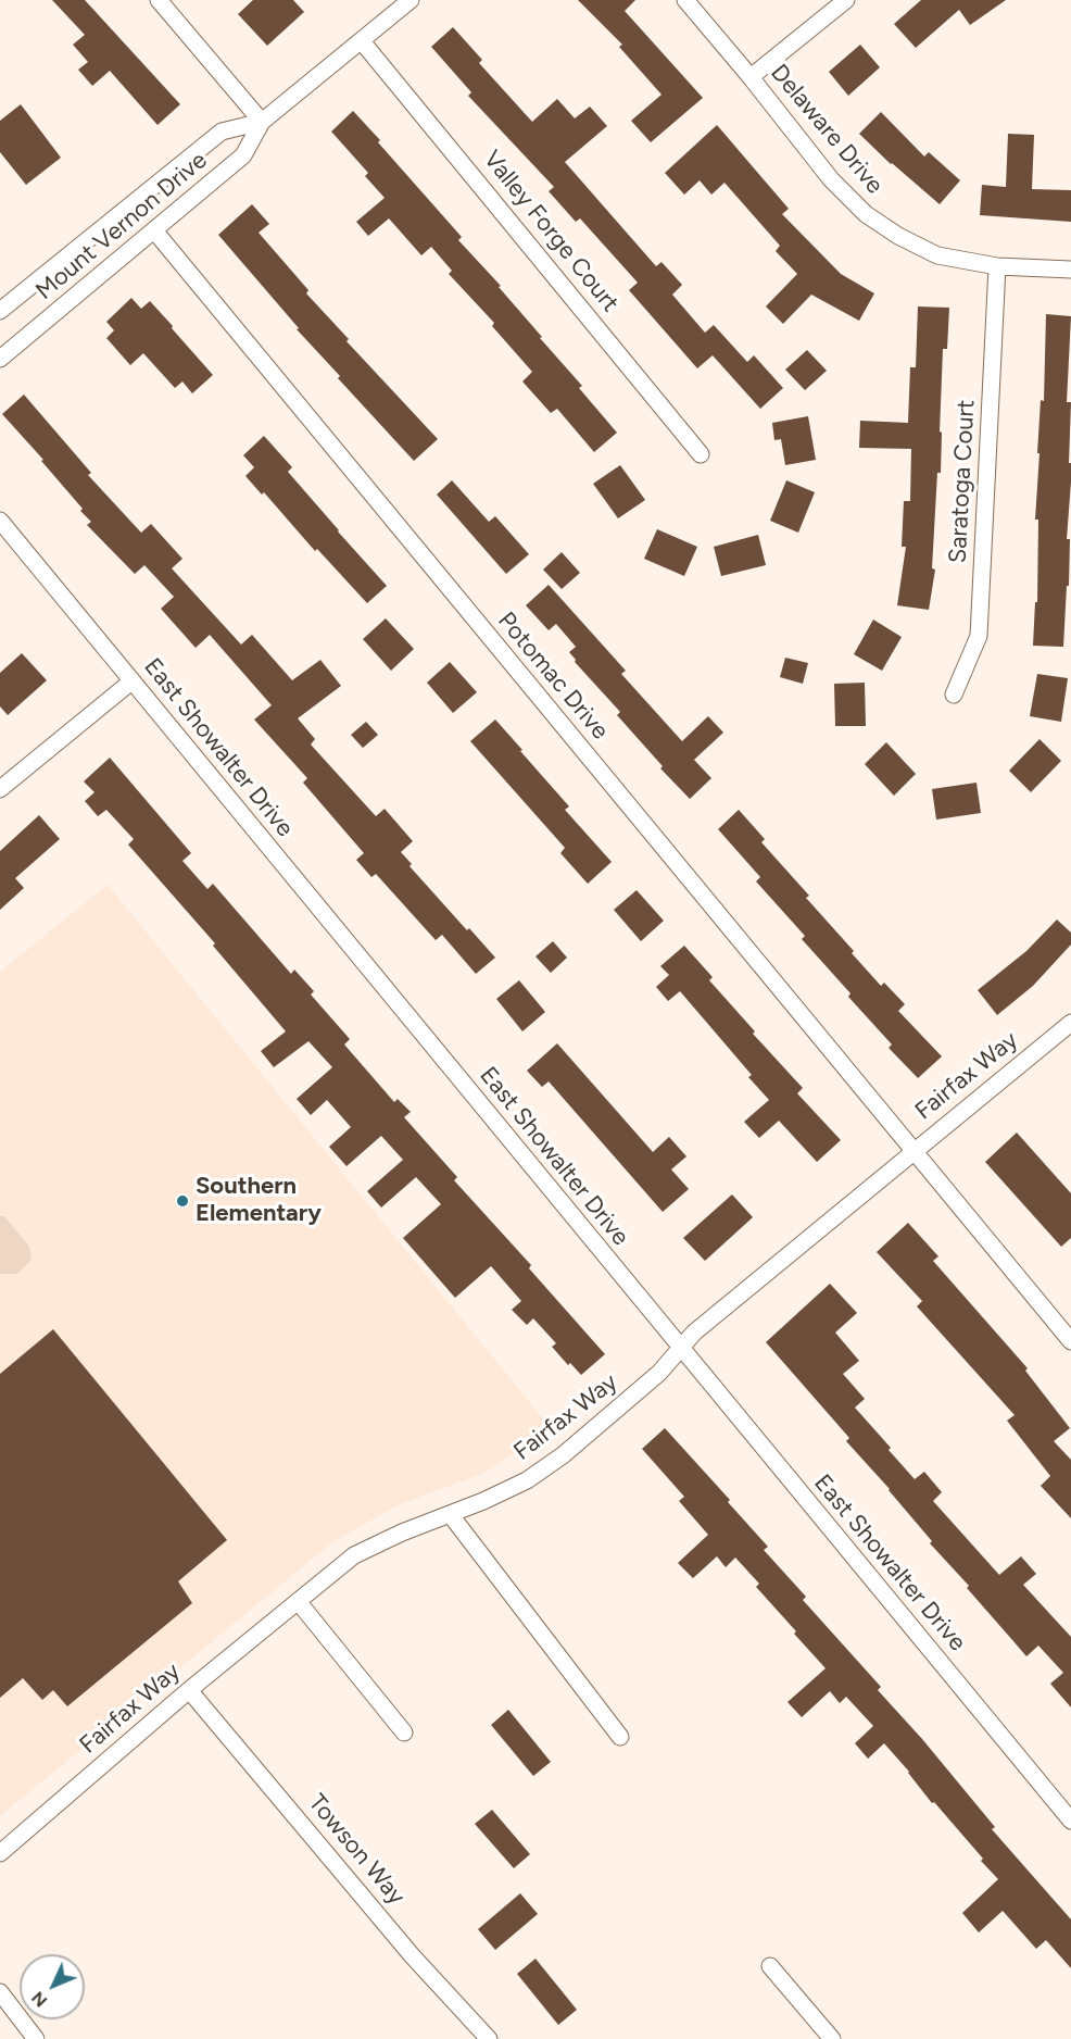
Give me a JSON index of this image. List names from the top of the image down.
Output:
{
  "streets": {
    "street": [
      "Delaware Drive",
      "Mount Vernon Drive",
      "Valley Forge Court",
      "Saratoga Court",
      "Potomac Drive",
      "East Showalter Drive",
      "Fairfax Way",
      "Towson Way"
    ]
  },
  "crossings": [
    ["Delaware Drive", "Saratoga Court"],
    ["Mount Vernon Drive", "Valley Forge Court"],
    ["Mount Vernon Drive", "Potomac Drive"],
    ["Potomac Drive", "Fairfax Way"],
    ["East Showalter Drive", "Fairfax Way"],
    ["Fairfax Way", "Towson Way"]
  ],
  "places": ["Southern Elementary"],
  "north": "bottom left"
}
